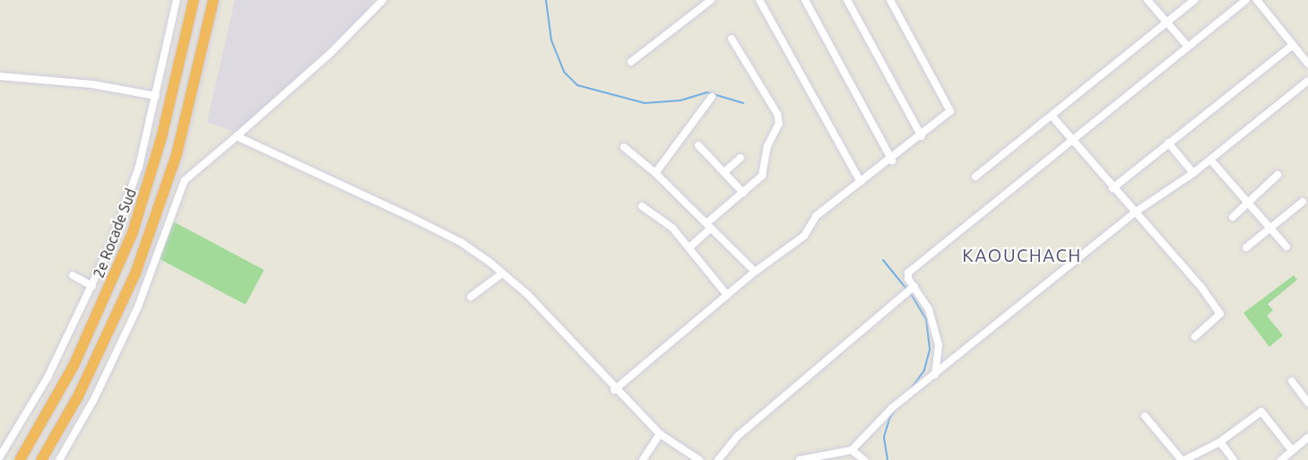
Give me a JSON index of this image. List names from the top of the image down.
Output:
{
  "streets": {
    "highway": ["2e Rocade Sud"]
  },
  "districts": ["KAOUCHACH"]
}
